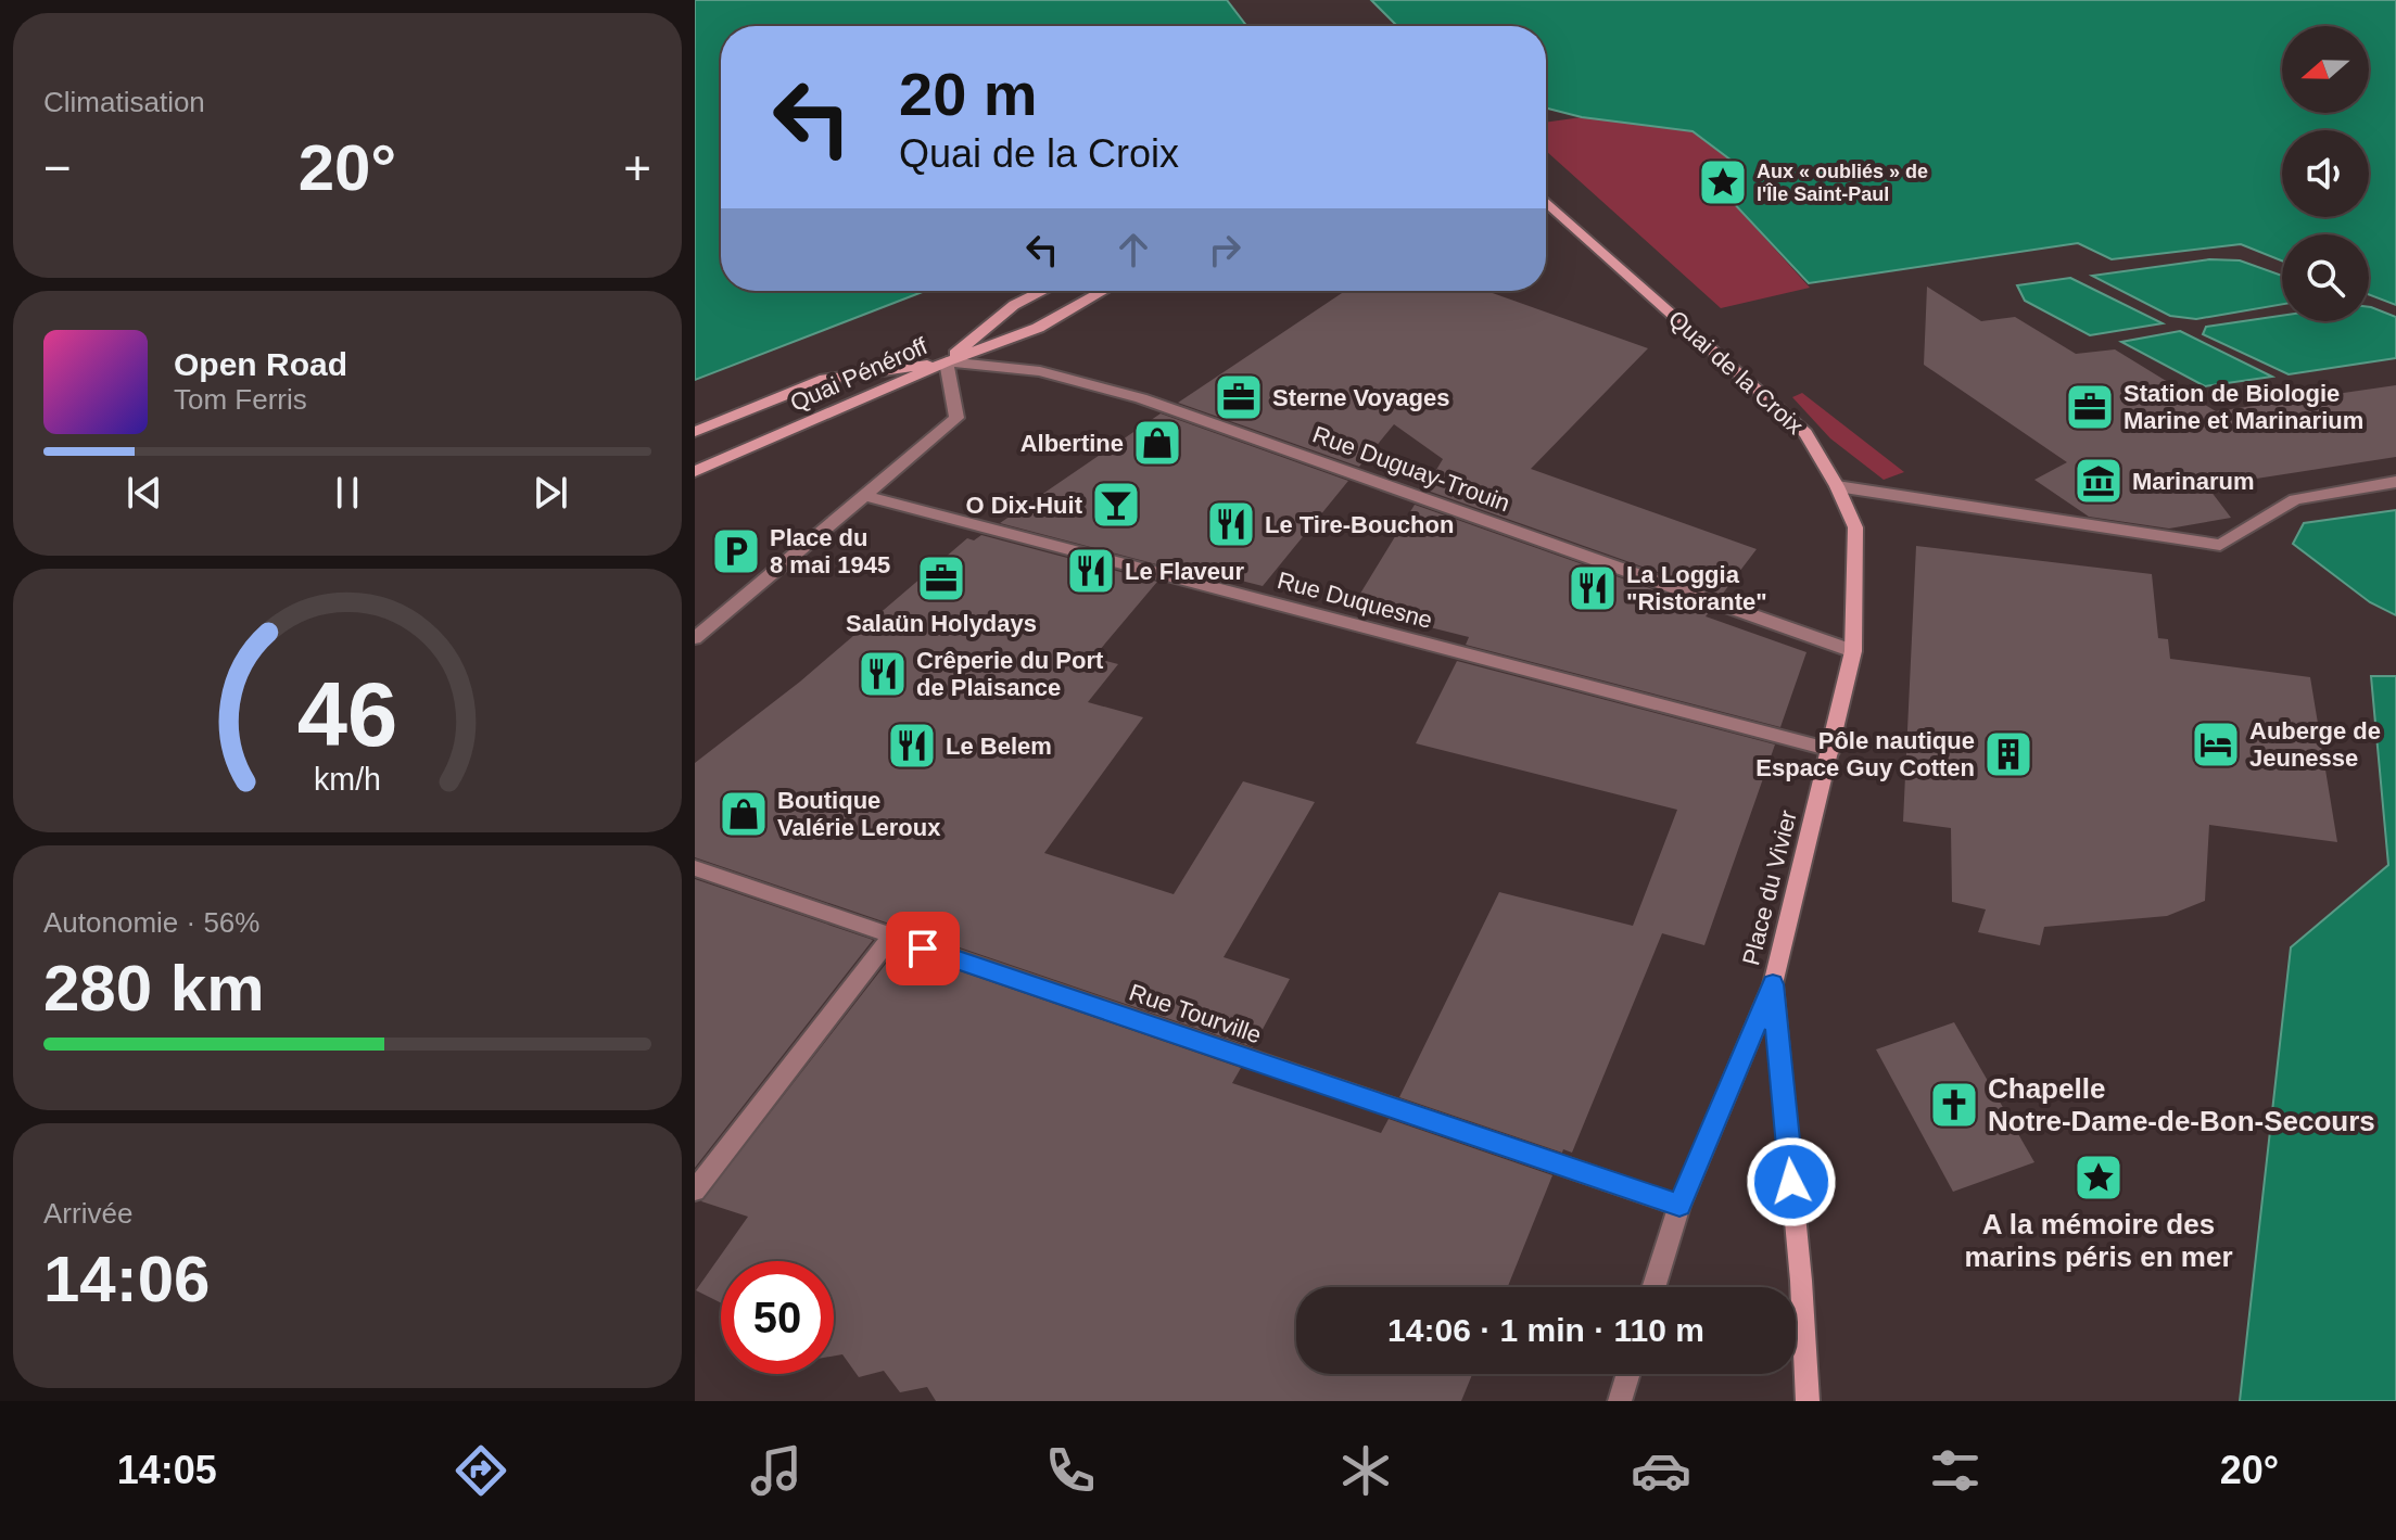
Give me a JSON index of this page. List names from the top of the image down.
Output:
{
  "streets": {
    "main road": ["Quai de la Croix", "Quai Pénéroff", "Place du Vivier"],
    "street": ["Rue Duguay-Trouin", "Rue Duquesne", "Rue Tourville"]
  },
  "crossings": [
    ["Quai de la Croix", "Rue Duguay-Trouin"],
    ["Quai de la Croix", "Place du Vivier"],
    ["Quai Pénéroff", "Rue Duguay-Trouin"],
    ["Rue Duguay-Trouin", "Place du Vivier"],
    ["Rue Duquesne", "Place du Vivier"]
  ],
  "places": {
    "place": ["Aux « oubliés » de l'Île Saint-Paul", "A la mémoire des marins péris en mer"],
    "office": ["Sterne Voyages", "Station de Biologie Marine et Marinarium", "Salaün Holydays"],
    "shop": ["Albertine", "Boutique Valérie Leroux"],
    "museum": ["Marinarum"],
    "bar": ["O Dix-Huit"],
    "restaurant": [
      "Le Tire-Bouchon",
      "Le Flaveur",
      "La Loggia \"Ristorante\"",
      "Crêperie du Port de Plaisance",
      "Le Belem"
    ],
    "parking": ["Place du 8 mai 1945"],
    "hotel": ["Auberge de Jeunesse"],
    "building": ["Pôle nautique Espace Guy Cotten"],
    "church": ["Chapelle Notre-Dame-de-Bon-Secours"]
  },
  "north": "left",
  "page": {
    "tile": [
      "Climatisation",
      ["Autonomie · 56%", "280 km"],
      ["Arrivée", "14:06"]
    ],
    "turn": ["20 m", "Quai de la Croix"],
    "heat": ["−", "20°", "+"],
    "song": ["Open Road", "Tom Ferris"],
    "limit": "50",
    "trip": "14:06 · 1 min · 110 m",
    "tabs": ["14:05", "20°"],
    "gauge": ["46", "km/h"]
  }
}
